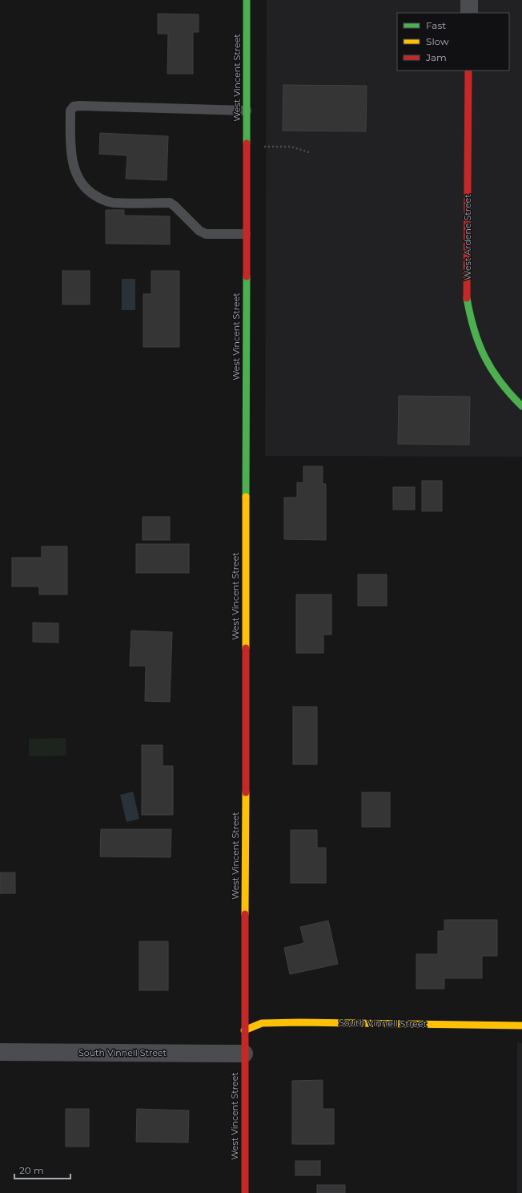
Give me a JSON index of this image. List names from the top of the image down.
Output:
{
  "streets": {
    "street": ["West Vincent Street", "West Ardene Street", "South Vinnell Street"]
  },
  "crossings": [
    ["West Vincent Street", "South Vinnell Street"]
  ],
  "legend": ["Fast", "Slow", "Jam"],
  "scale_bar": "20 m"
}
